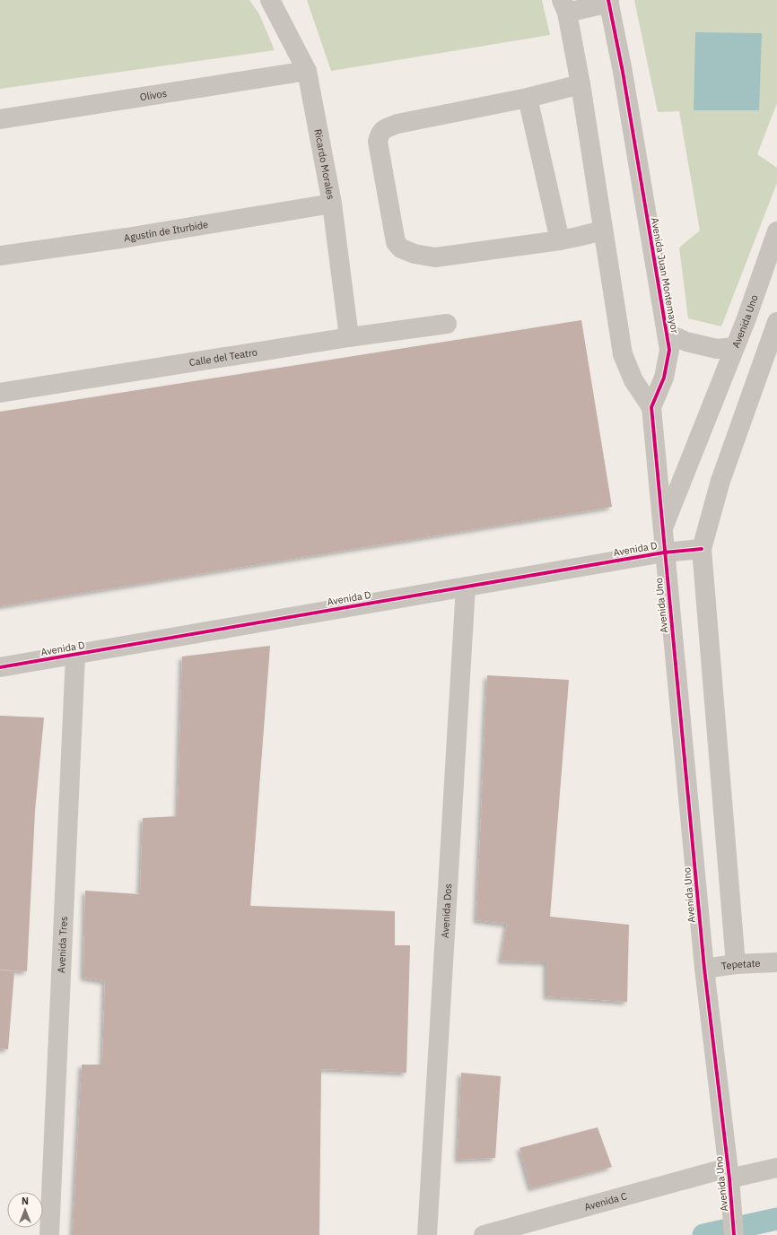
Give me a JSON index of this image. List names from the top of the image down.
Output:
{
  "streets": {
    "street": [
      "Olivos",
      "Ricardo Morales",
      "Agustín de Iturbide",
      "Avenida Juan Montemayor",
      "Avenida Uno",
      "Calle del Teatro",
      "Avenida D",
      "Avenida Dos",
      "Avenida Tres",
      "Tepetate",
      "Avenida C"
    ]
  },
  "crossings": [
    ["Olivos", "Ricardo Morales"],
    ["Ricardo Morales", "Agustín de Iturbide"],
    ["Ricardo Morales", "Calle del Teatro"],
    ["Avenida Juan Montemayor", "Avenida Uno"],
    ["Avenida Juan Montemayor", "Avenida D"],
    ["Avenida Uno", "Avenida D"],
    ["Avenida Uno", "Tepetate"],
    ["Avenida Uno", "Avenida C"],
    ["Avenida D", "Avenida Dos"],
    ["Avenida D", "Avenida Tres"]
  ],
  "north": "top"
}
